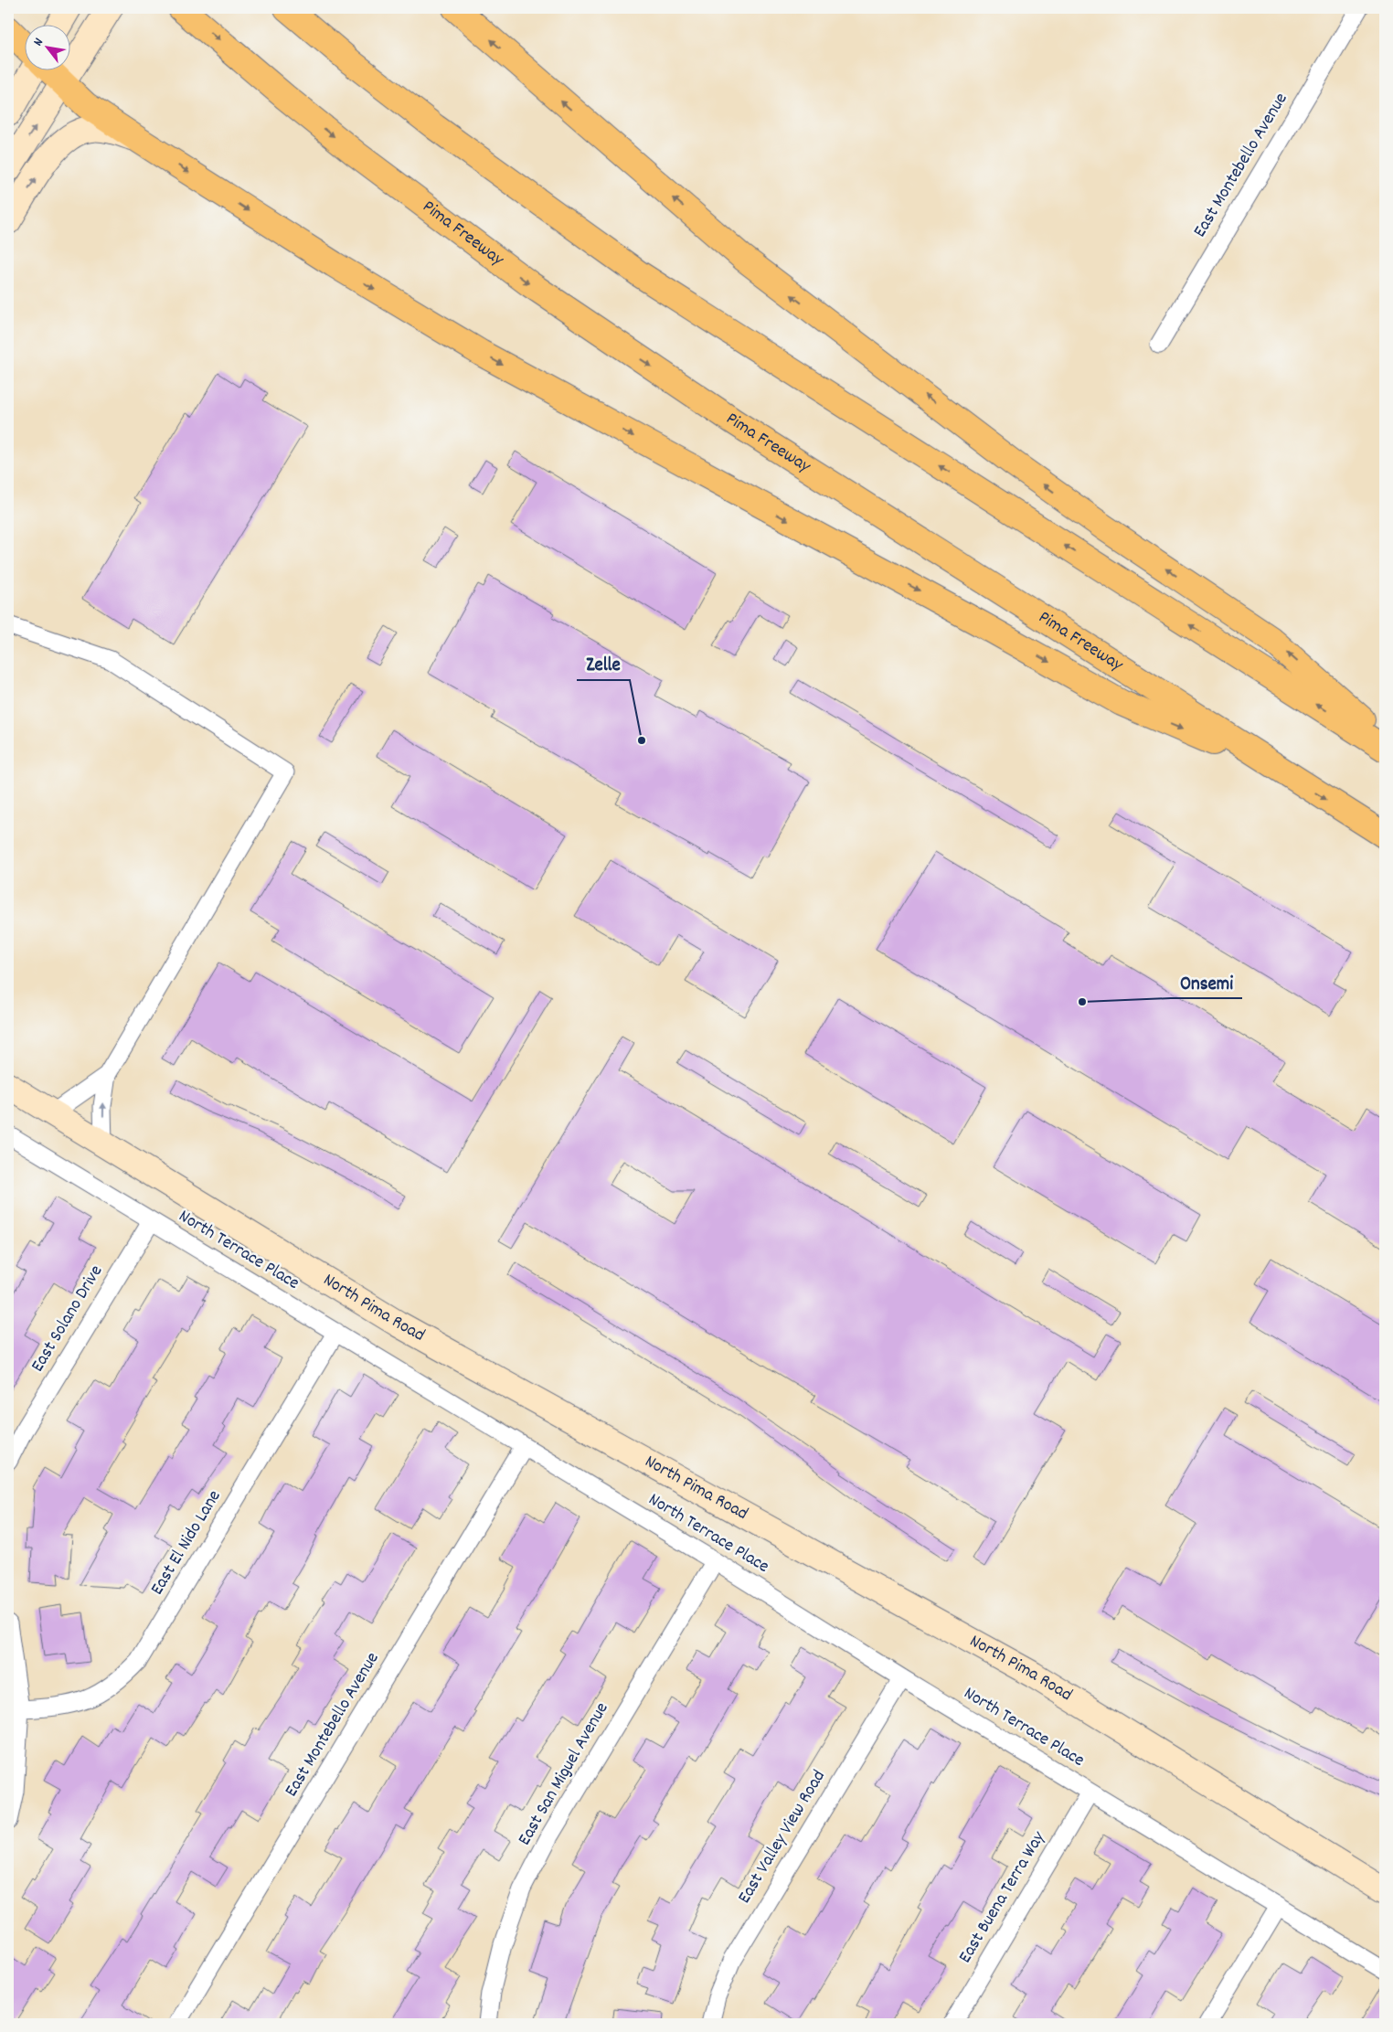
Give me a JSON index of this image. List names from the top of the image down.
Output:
{
  "streets": {
    "highway": ["Pima Freeway"],
    "main road": ["North Pima Road"],
    "street": [
      "East Montebello Avenue",
      "North Terrace Place",
      "East Solano Drive",
      "East El Nido Lane",
      "East San Miguel Avenue",
      "East Valley View Road",
      "East Buena Terra Way"
    ]
  },
  "crossings": [
    ["East Montebello Avenue", "North Terrace Place"],
    ["North Terrace Place", "East Solano Drive"],
    ["North Terrace Place", "East El Nido Lane"],
    ["North Terrace Place", "East San Miguel Avenue"],
    ["North Terrace Place", "East Valley View Road"],
    ["North Terrace Place", "East Buena Terra Way"]
  ],
  "places": ["Zelle", "Onsemi"],
  "north": "top left"
}
